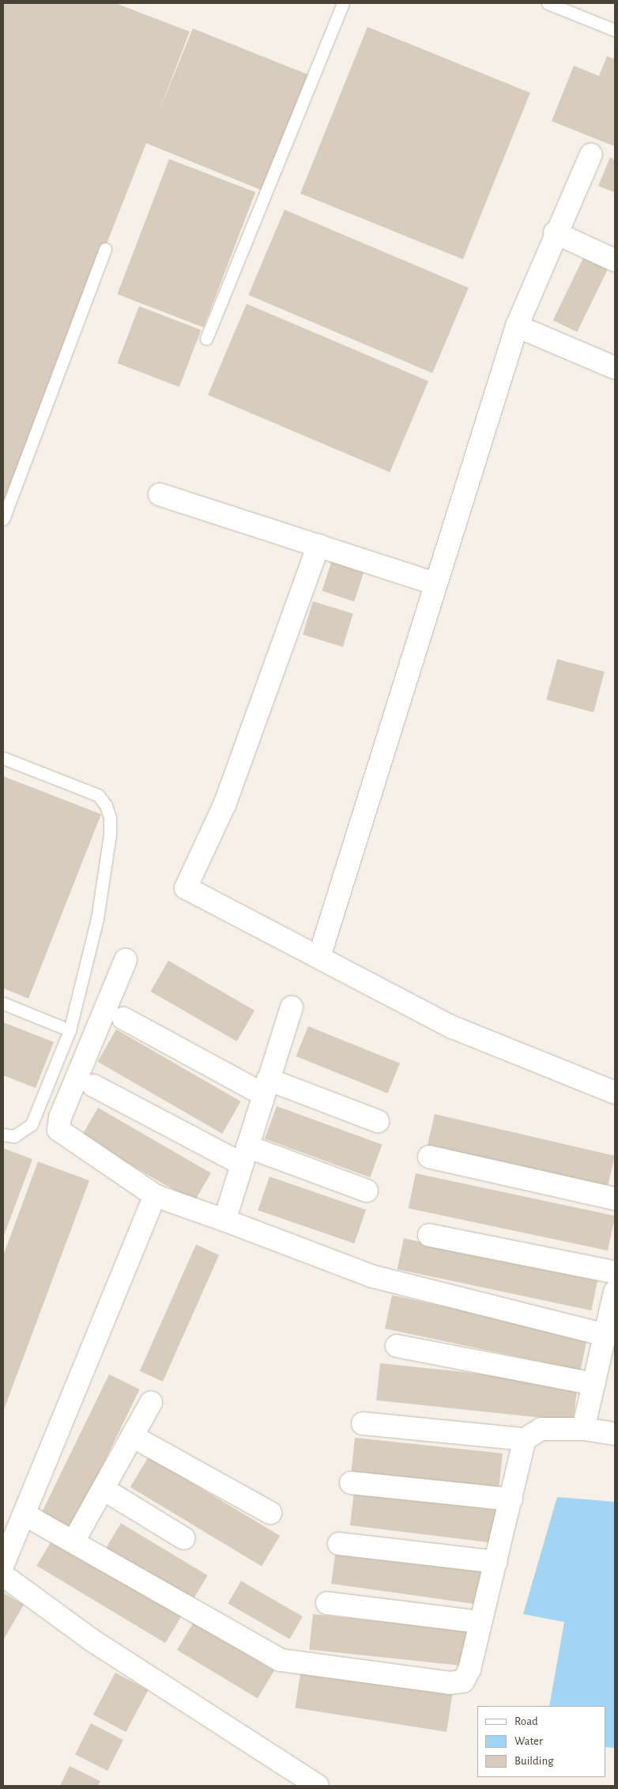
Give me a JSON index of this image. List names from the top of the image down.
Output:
{
  "legend": ["Road", "Water", "Building"]
}
